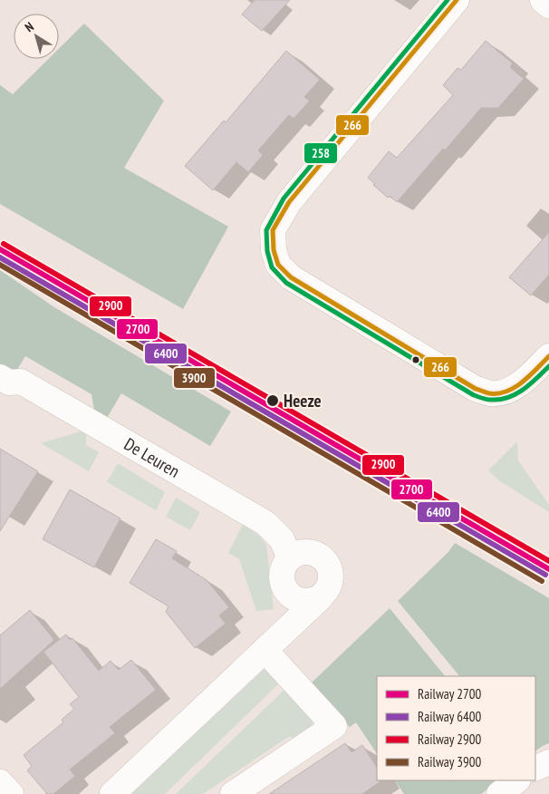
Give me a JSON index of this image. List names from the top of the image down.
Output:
{
  "streets": {
    "street": ["De Leuren"]
  },
  "places": ["Heeze"],
  "lines": [
    "transit line 266",
    "transit line 258",
    "rail line 2900",
    "rail line 2700",
    "rail line 6400",
    "rail line 3900"
  ],
  "legend": [
    "Railway 2700",
    "Railway 6400",
    "Railway 2900",
    "Railway 3900"
  ],
  "north": "top left"
}
